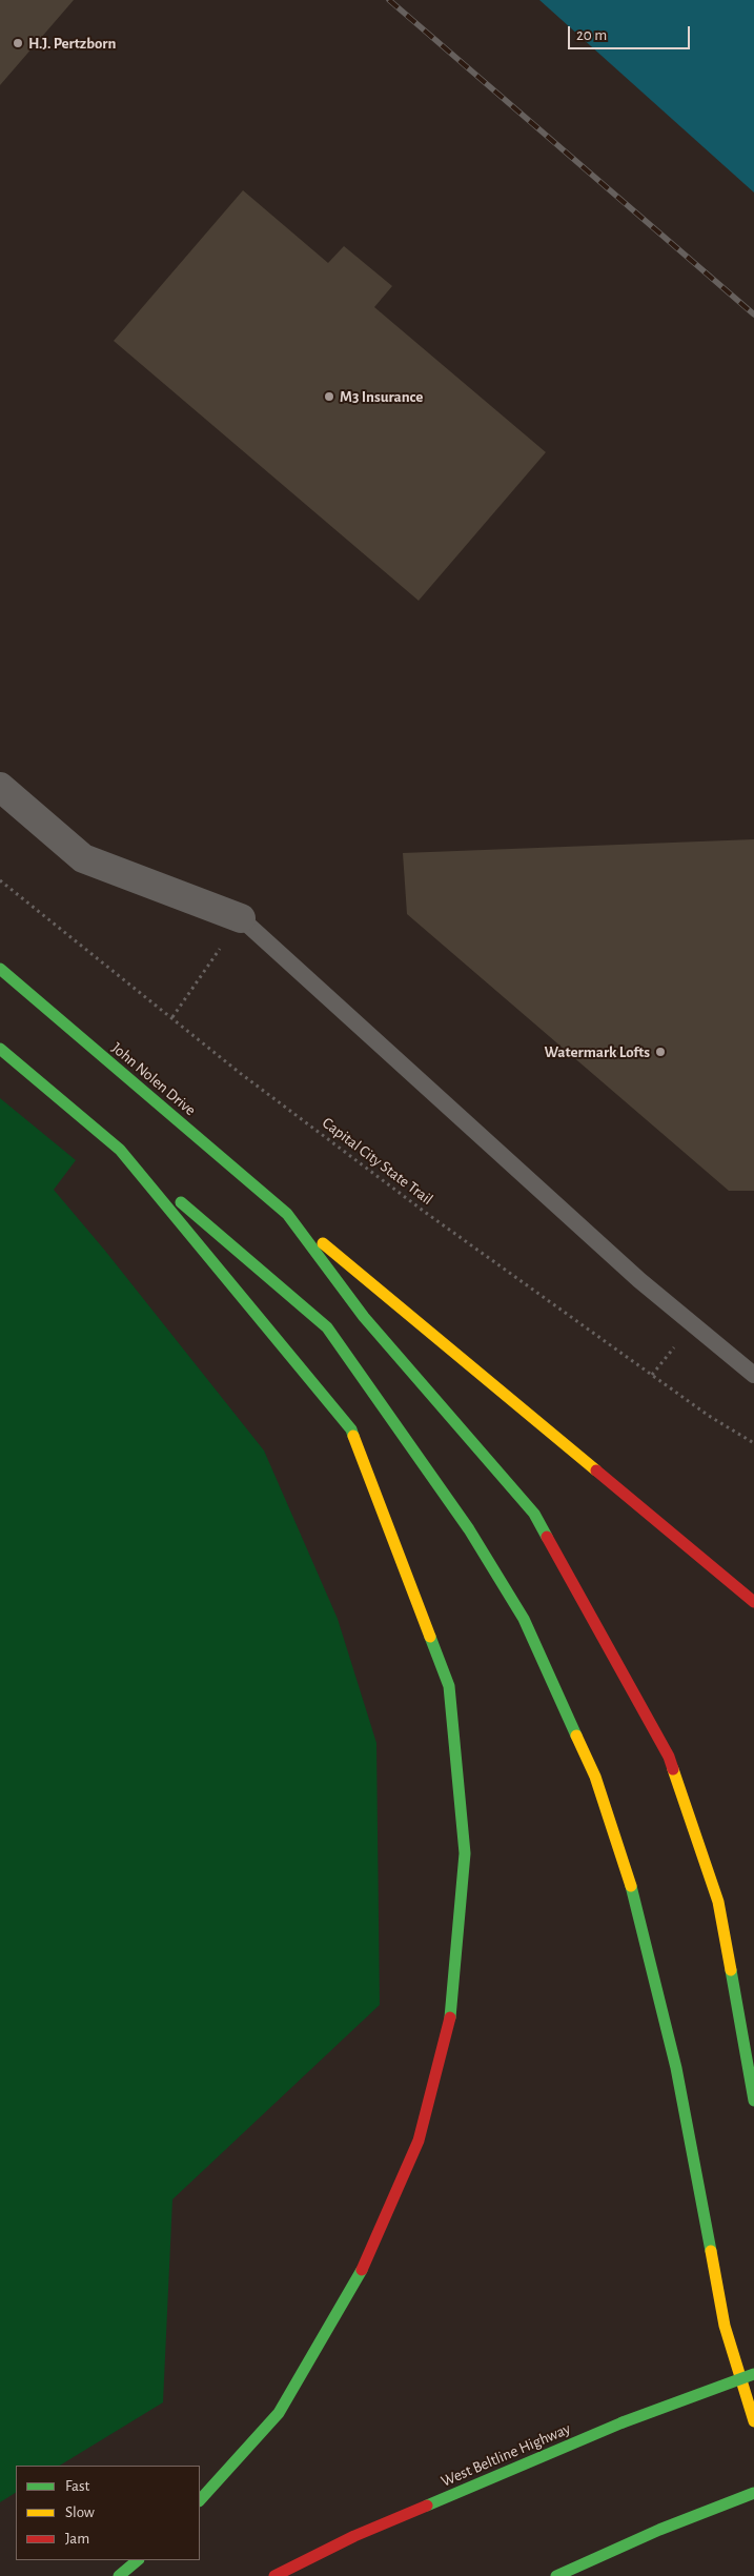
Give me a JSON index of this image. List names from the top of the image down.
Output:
{
  "streets": {
    "main road": ["John Nolen Drive", "West Beltline Highway"],
    "path": ["Capital City State Trail"]
  },
  "places": ["H.J. Pertzborn", "M3 Insurance", "Watermark Lofts"],
  "legend": ["Fast", "Slow", "Jam"],
  "scale_bar": "20 m"
}
